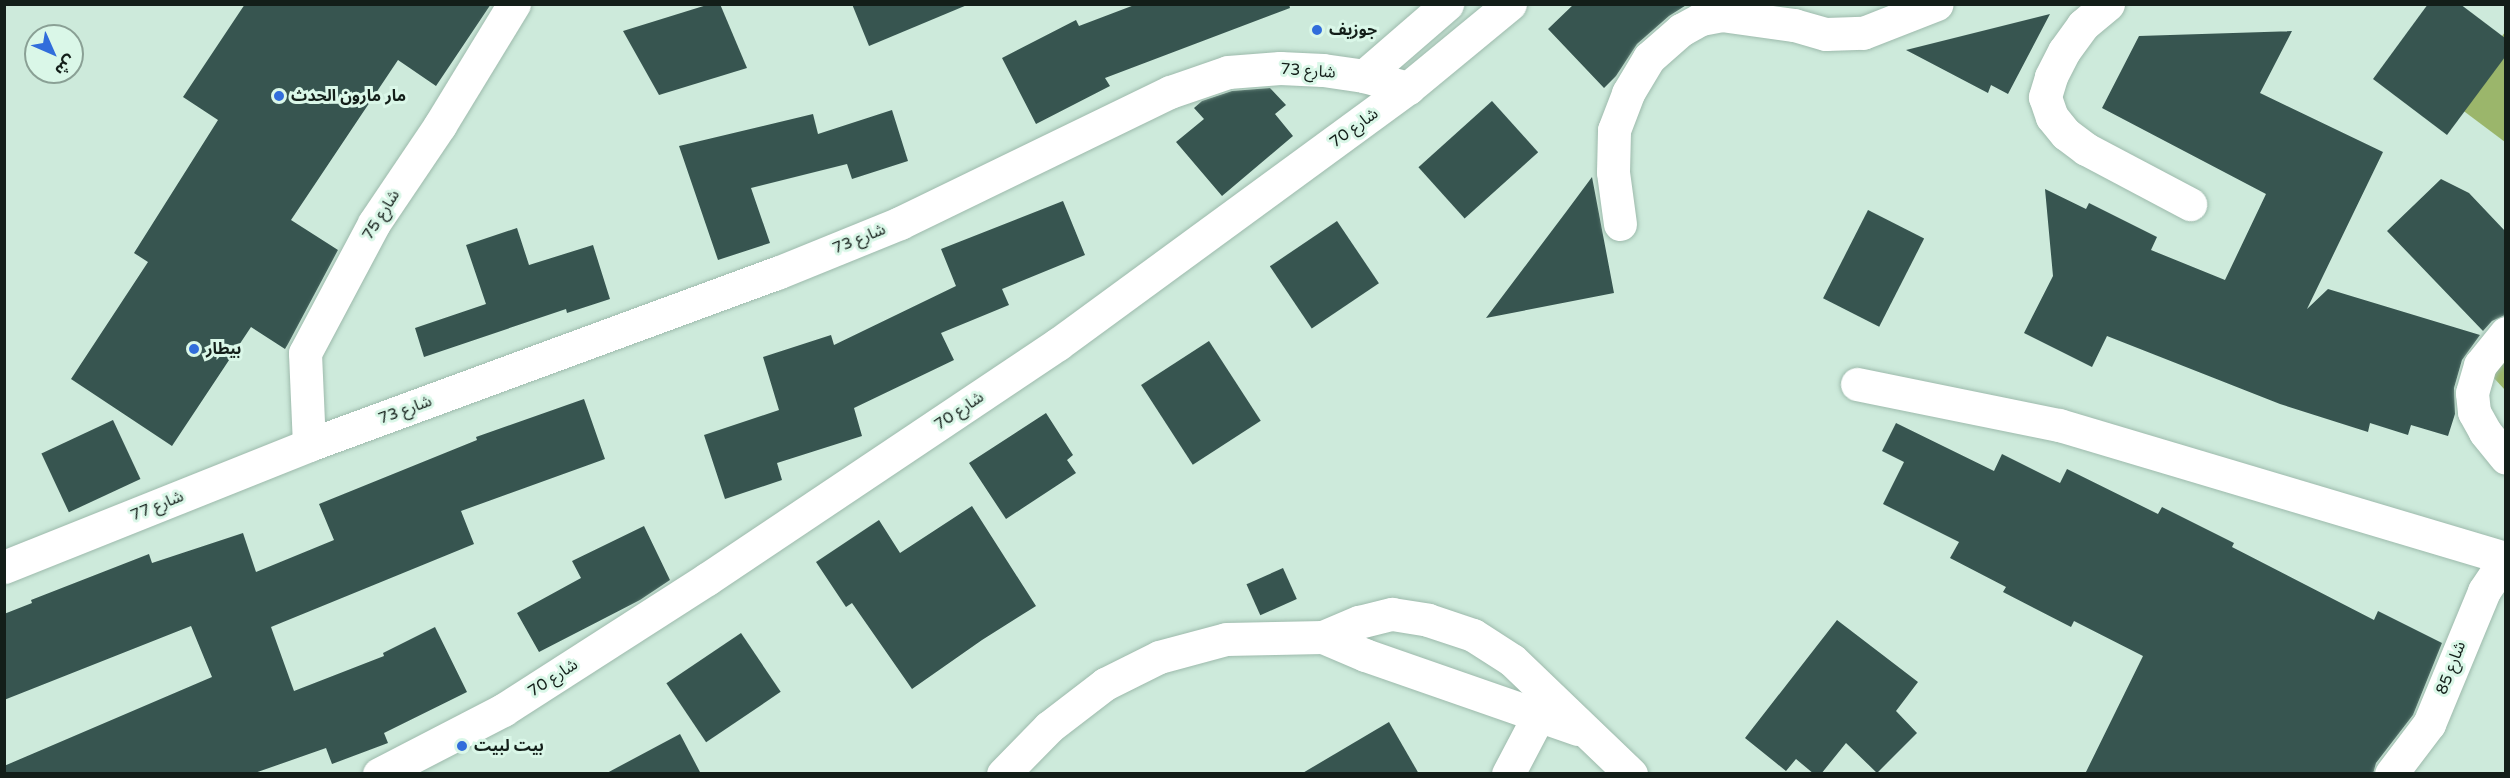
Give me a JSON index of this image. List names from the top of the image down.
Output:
{
  "streets": {
    "street": [
      "شارع 73",
      "شارع 70",
      "شارع 75",
      "شارع 77",
      "شارع 85"
    ]
  },
  "crossings": [
    ["شارع 73", "شارع 70"],
    ["شارع 73", "شارع 75"],
    ["شارع 73", "شارع 77"],
    ["شارع 75", "شارع 77"]
  ],
  "places": [
    "جوزيف",
    "مار مارون الحدث",
    "بيطار",
    "بيت لبيت"
  ],
  "north": "bottom right"
}
